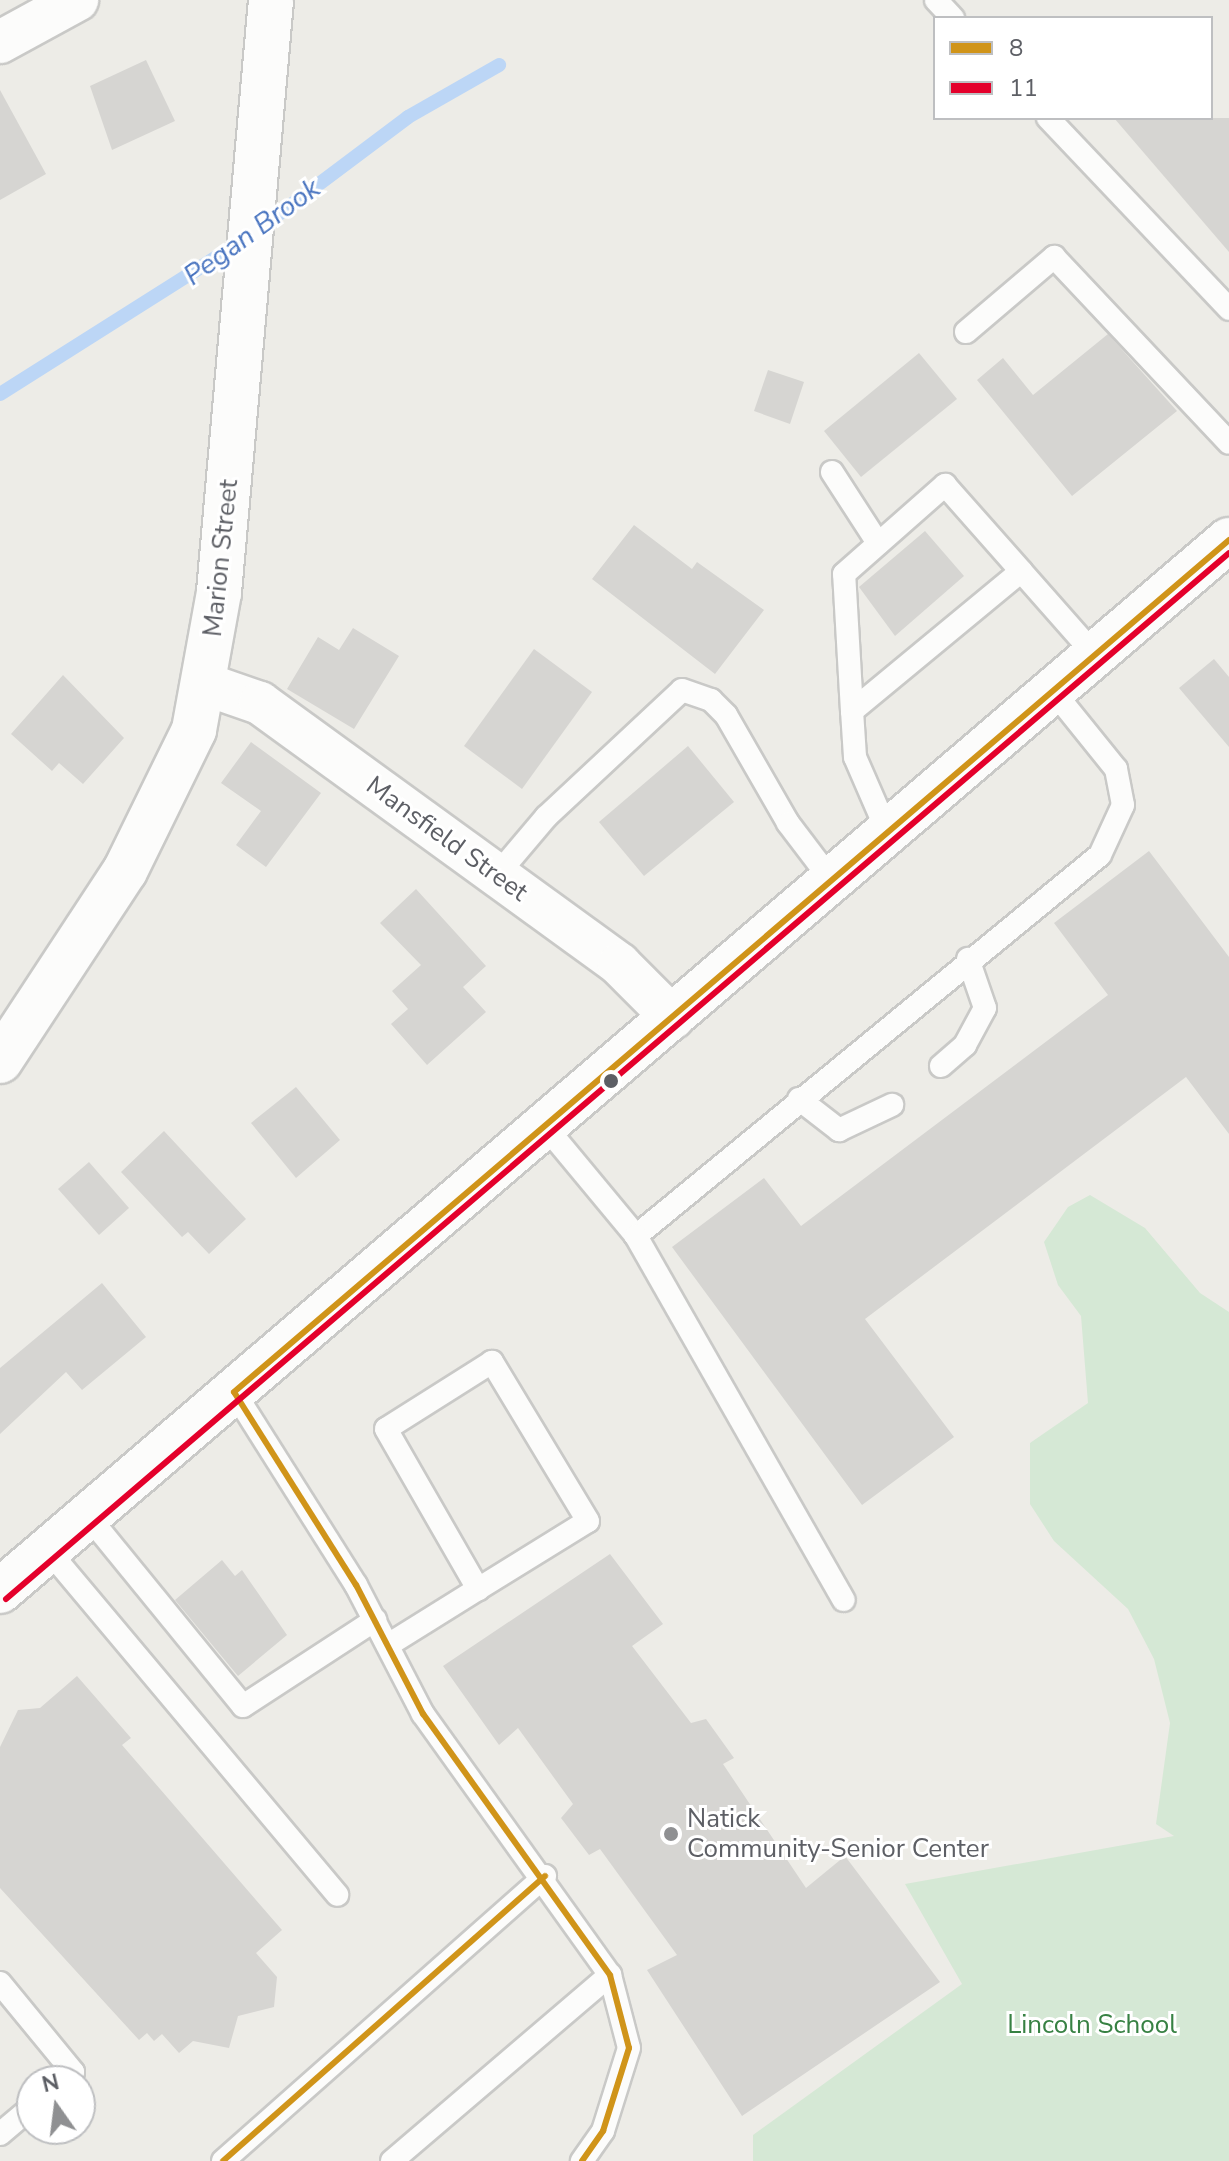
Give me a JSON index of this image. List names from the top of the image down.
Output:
{
  "streets": {
    "main road": ["Marion Street"],
    "street": ["Mansfield Street"]
  },
  "crossings": [
    ["Marion Street", "Mansfield Street"]
  ],
  "water": ["Pegan Brook"],
  "parks": ["Lincoln School"],
  "places": ["Natick Community-Senior Center"],
  "lines": ["transit line 8", "transit line 11"],
  "legend": ["8", "11"],
  "north": "top"
}
